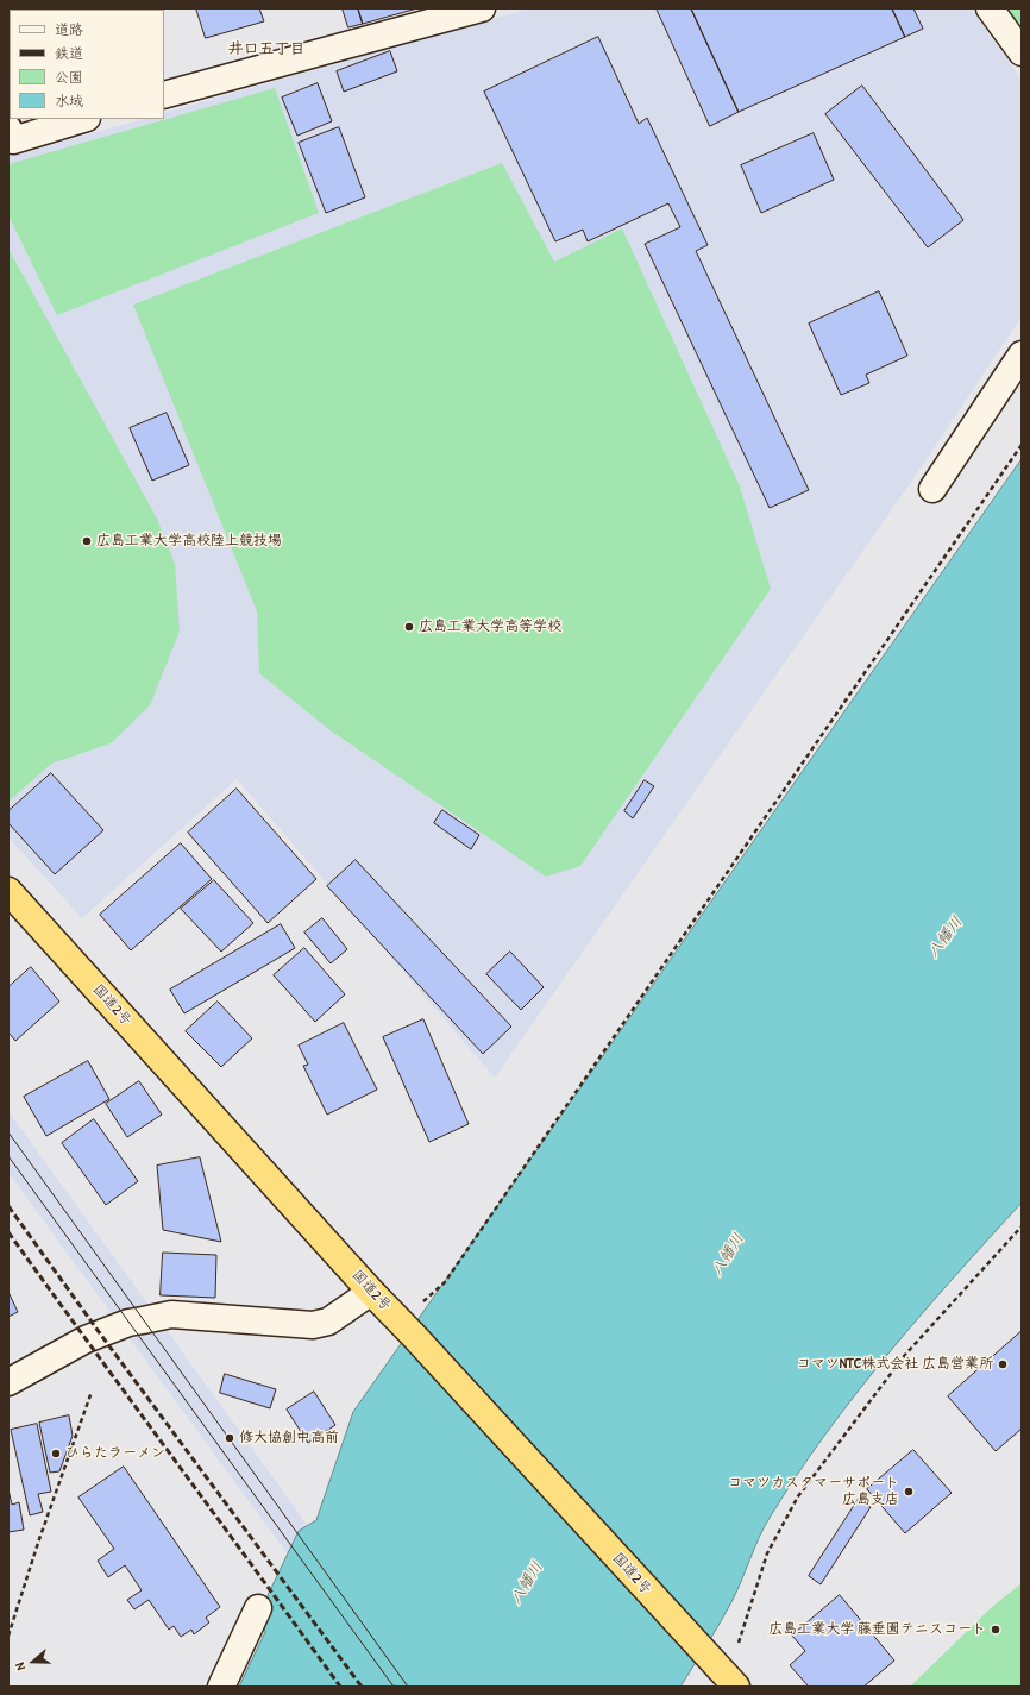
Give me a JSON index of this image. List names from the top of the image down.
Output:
{
  "streets": {
    "highway": ["国道2号"]
  },
  "districts": ["井口五丁目"],
  "water": ["八幡川"],
  "places": [
    "広島工業大学高校陸上競技場",
    "広島工業大学高等学校",
    "コマツNTC株式会社 広島営業所",
    "修大協創中高前",
    "ひらたラーメン",
    "コマツカスタマーサポート 広島支店",
    "広島工業大学 藤垂園テニスコート"
  ],
  "legend": [
    "道路",
    "鉄道",
    "公園",
    "水域"
  ],
  "north": "left"
}
